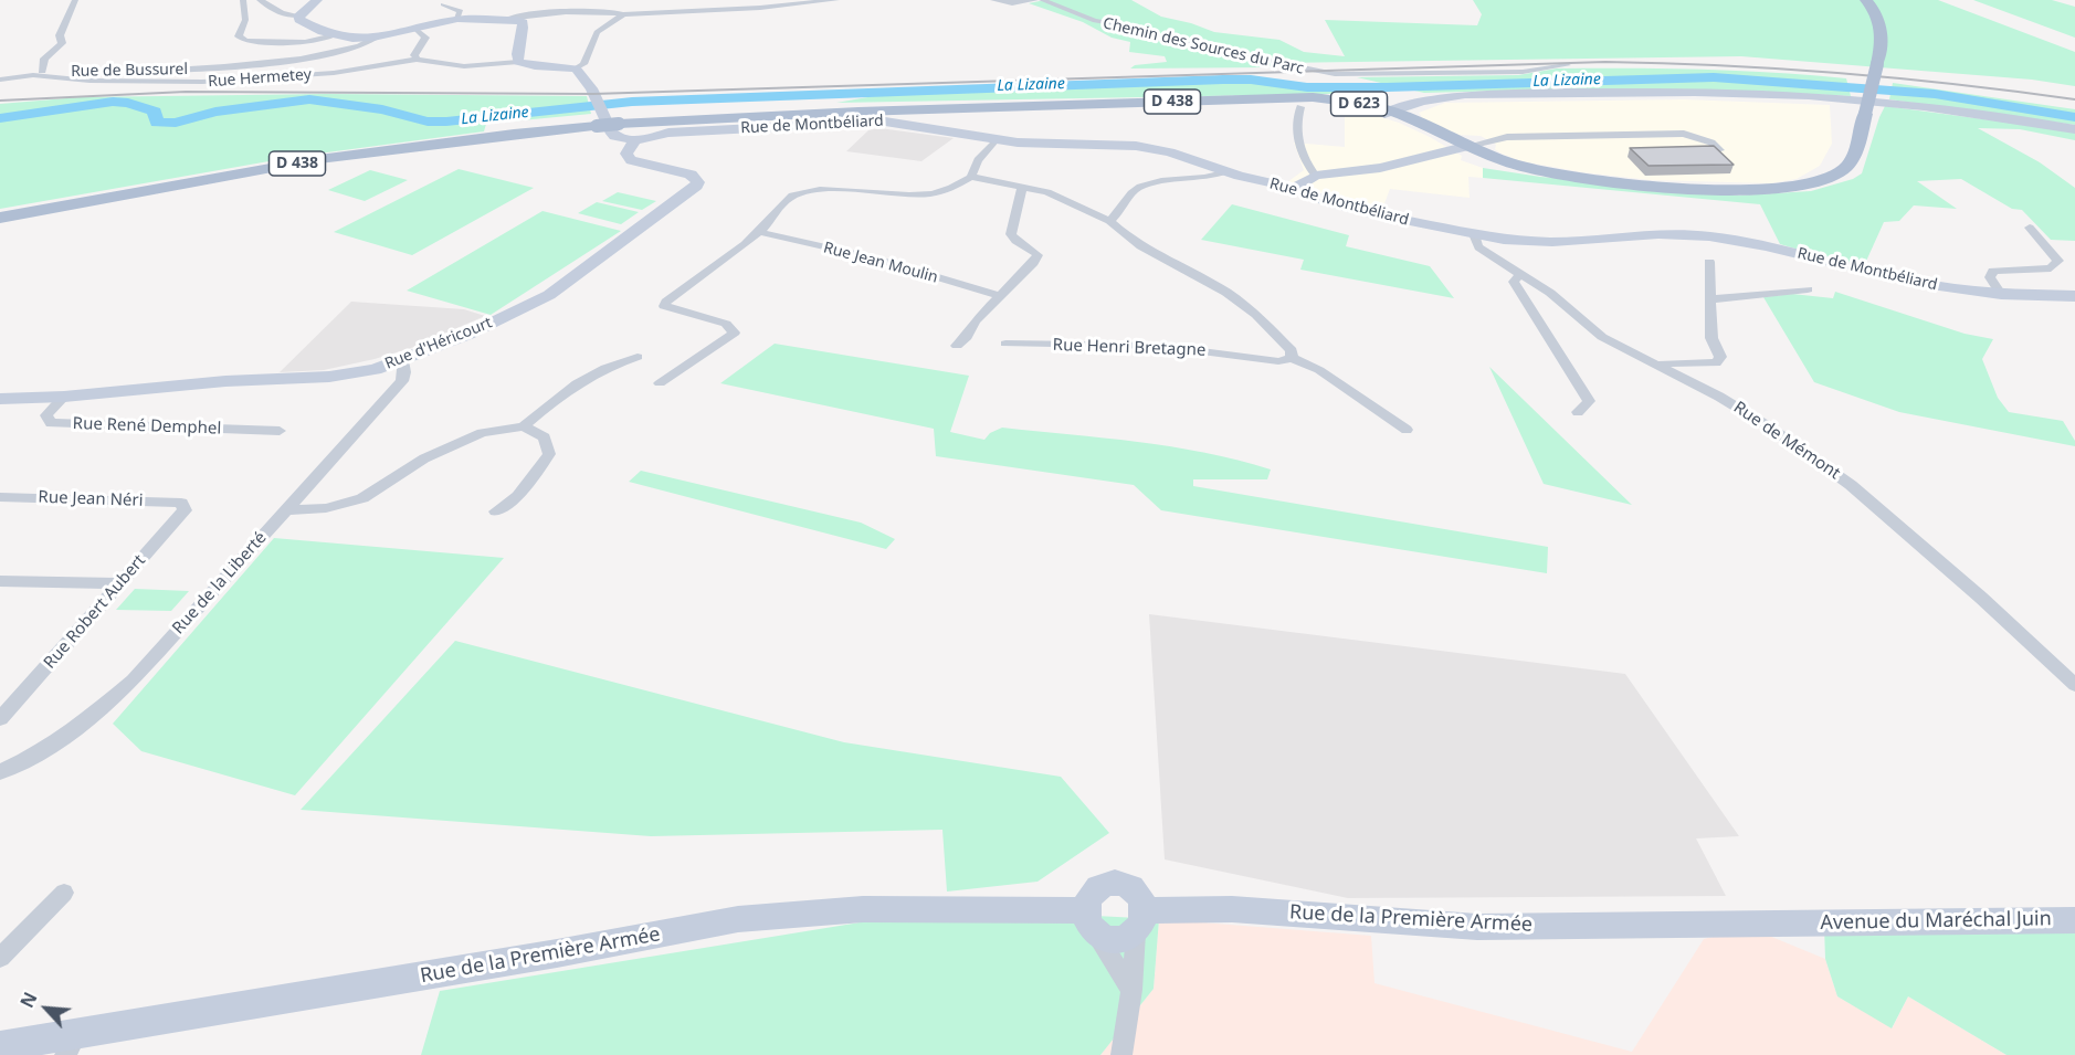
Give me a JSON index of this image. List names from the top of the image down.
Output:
{
  "streets": {
    "main road": ["D 438", "D 623"],
    "street": [
      "Chemin des Sources du Parc",
      "Rue de Bussurel",
      "Rue Hermetey",
      "Rue de Montbéliard",
      "Rue Jean Moulin",
      "Rue d'Héricourt",
      "Rue Henri Bretagne",
      "Rue René Demphel",
      "Rue de Mémont",
      "Rue Jean Néri",
      "Rue de la Liberté",
      "Rue Robert Aubert",
      "Rue de la Première Armée",
      "Avenue du Maréchal Juin"
    ]
  },
  "crossings": [
    ["Rue de Bussurel", "Rue Hermetey"],
    ["D 438", "D 623"],
    ["Rue de Montbéliard", "Rue d'Héricourt"],
    ["Rue de Montbéliard", "Rue de Mémont"],
    ["Rue d'Héricourt", "Rue René Demphel"],
    ["Rue d'Héricourt", "Rue de la Liberté"],
    ["Rue Jean Néri", "Rue Robert Aubert"],
    ["Rue de la Première Armée", "Avenue du Maréchal Juin"]
  ],
  "water": ["La Lizaine"],
  "north": "top left"
}
